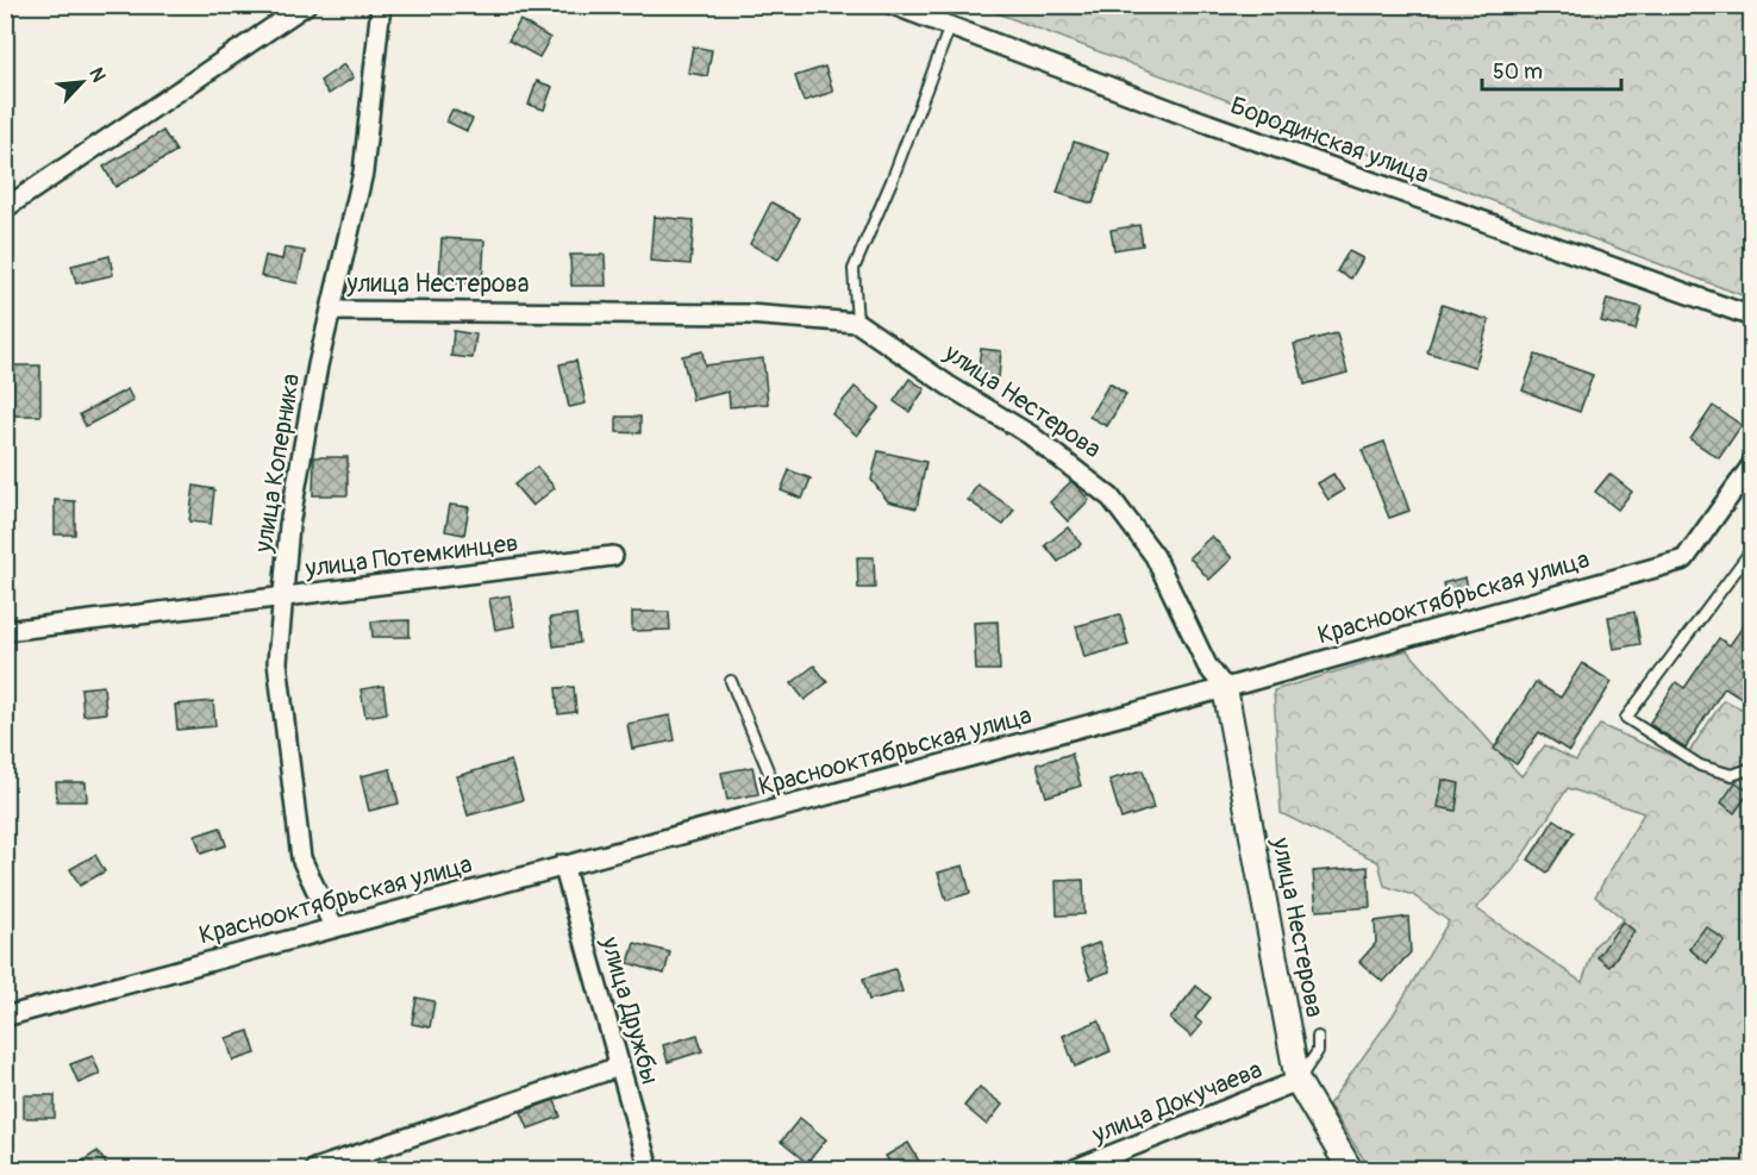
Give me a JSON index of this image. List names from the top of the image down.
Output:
{
  "streets": {
    "street": [
      "Бородинская улица",
      "улица Нестерова",
      "улица Коперника",
      "улица Потемкинцев",
      "Краснооктябрьская улица",
      "улица Дружбы",
      "улица Докучаева"
    ]
  },
  "crossings": [
    ["улица Нестерова", "улица Коперника"],
    ["улица Нестерова", "Краснооктябрьская улица"],
    ["улица Нестерова", "улица Докучаева"],
    ["улица Коперника", "улица Потемкинцев"],
    ["улица Коперника", "Краснооктябрьская улица"],
    ["Краснооктябрьская улица", "улица Дружбы"]
  ],
  "scale_bar": "50 m",
  "north": "top right"
}
